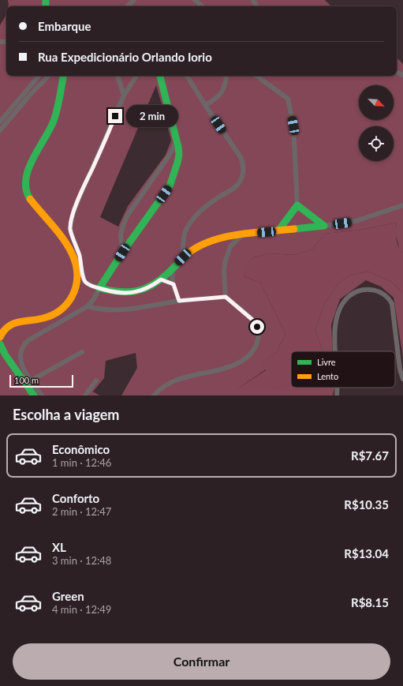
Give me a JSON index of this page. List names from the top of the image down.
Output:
{
  "legend": ["Livre", "Lento"],
  "scale_bar": "100 m",
  "north": "bottom right",
  "page": {
    "banner": ["Embarque", "Rua Expedicionário Orlando Iorio"],
    "bubble": "2 min",
    "scale": "100 m",
    "heading": "Escolha a viagem",
    "list": [
      {
        "name": "Econômico",
        "note": "1 min · 12:46",
        "value": "R$7.67"
      },
      {
        "name": "Conforto",
        "note": "2 min · 12:47",
        "value": "R$10.35"
      },
      {
        "name": "XL",
        "note": "3 min · 12:48",
        "value": "R$13.04"
      },
      {
        "name": "Green",
        "note": "4 min · 12:49",
        "value": "R$8.15"
      }
    ],
    "buttons": "Confirmar"
  }
}
